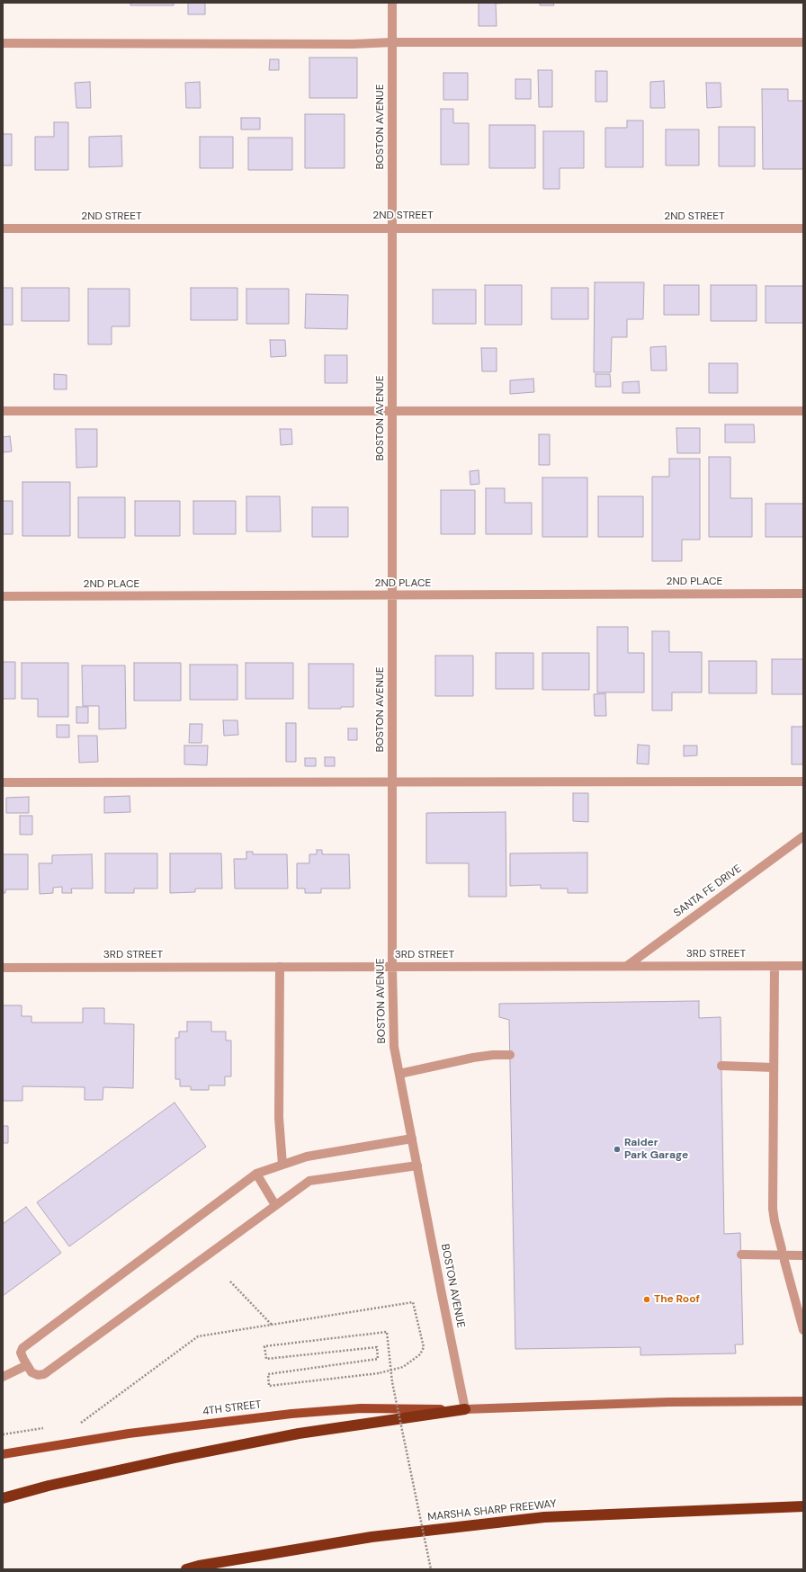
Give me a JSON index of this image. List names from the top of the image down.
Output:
{
  "streets": {
    "highway": ["MARSHA SHARP FREEWAY"],
    "main road": ["4TH STREET"],
    "street": [
      "BOSTON AVENUE",
      "2ND STREET",
      "2ND PLACE",
      "SANTA FE DRIVE",
      "3RD STREET"
    ]
  },
  "crossings": [
    ["BOSTON AVENUE", "2ND STREET"],
    ["BOSTON AVENUE", "2ND PLACE"],
    ["BOSTON AVENUE", "3RD STREET"],
    ["BOSTON AVENUE", "4TH STREET"],
    ["SANTA FE DRIVE", "3RD STREET"]
  ],
  "places": ["Raider Park Garage", "The Roof"]
}
